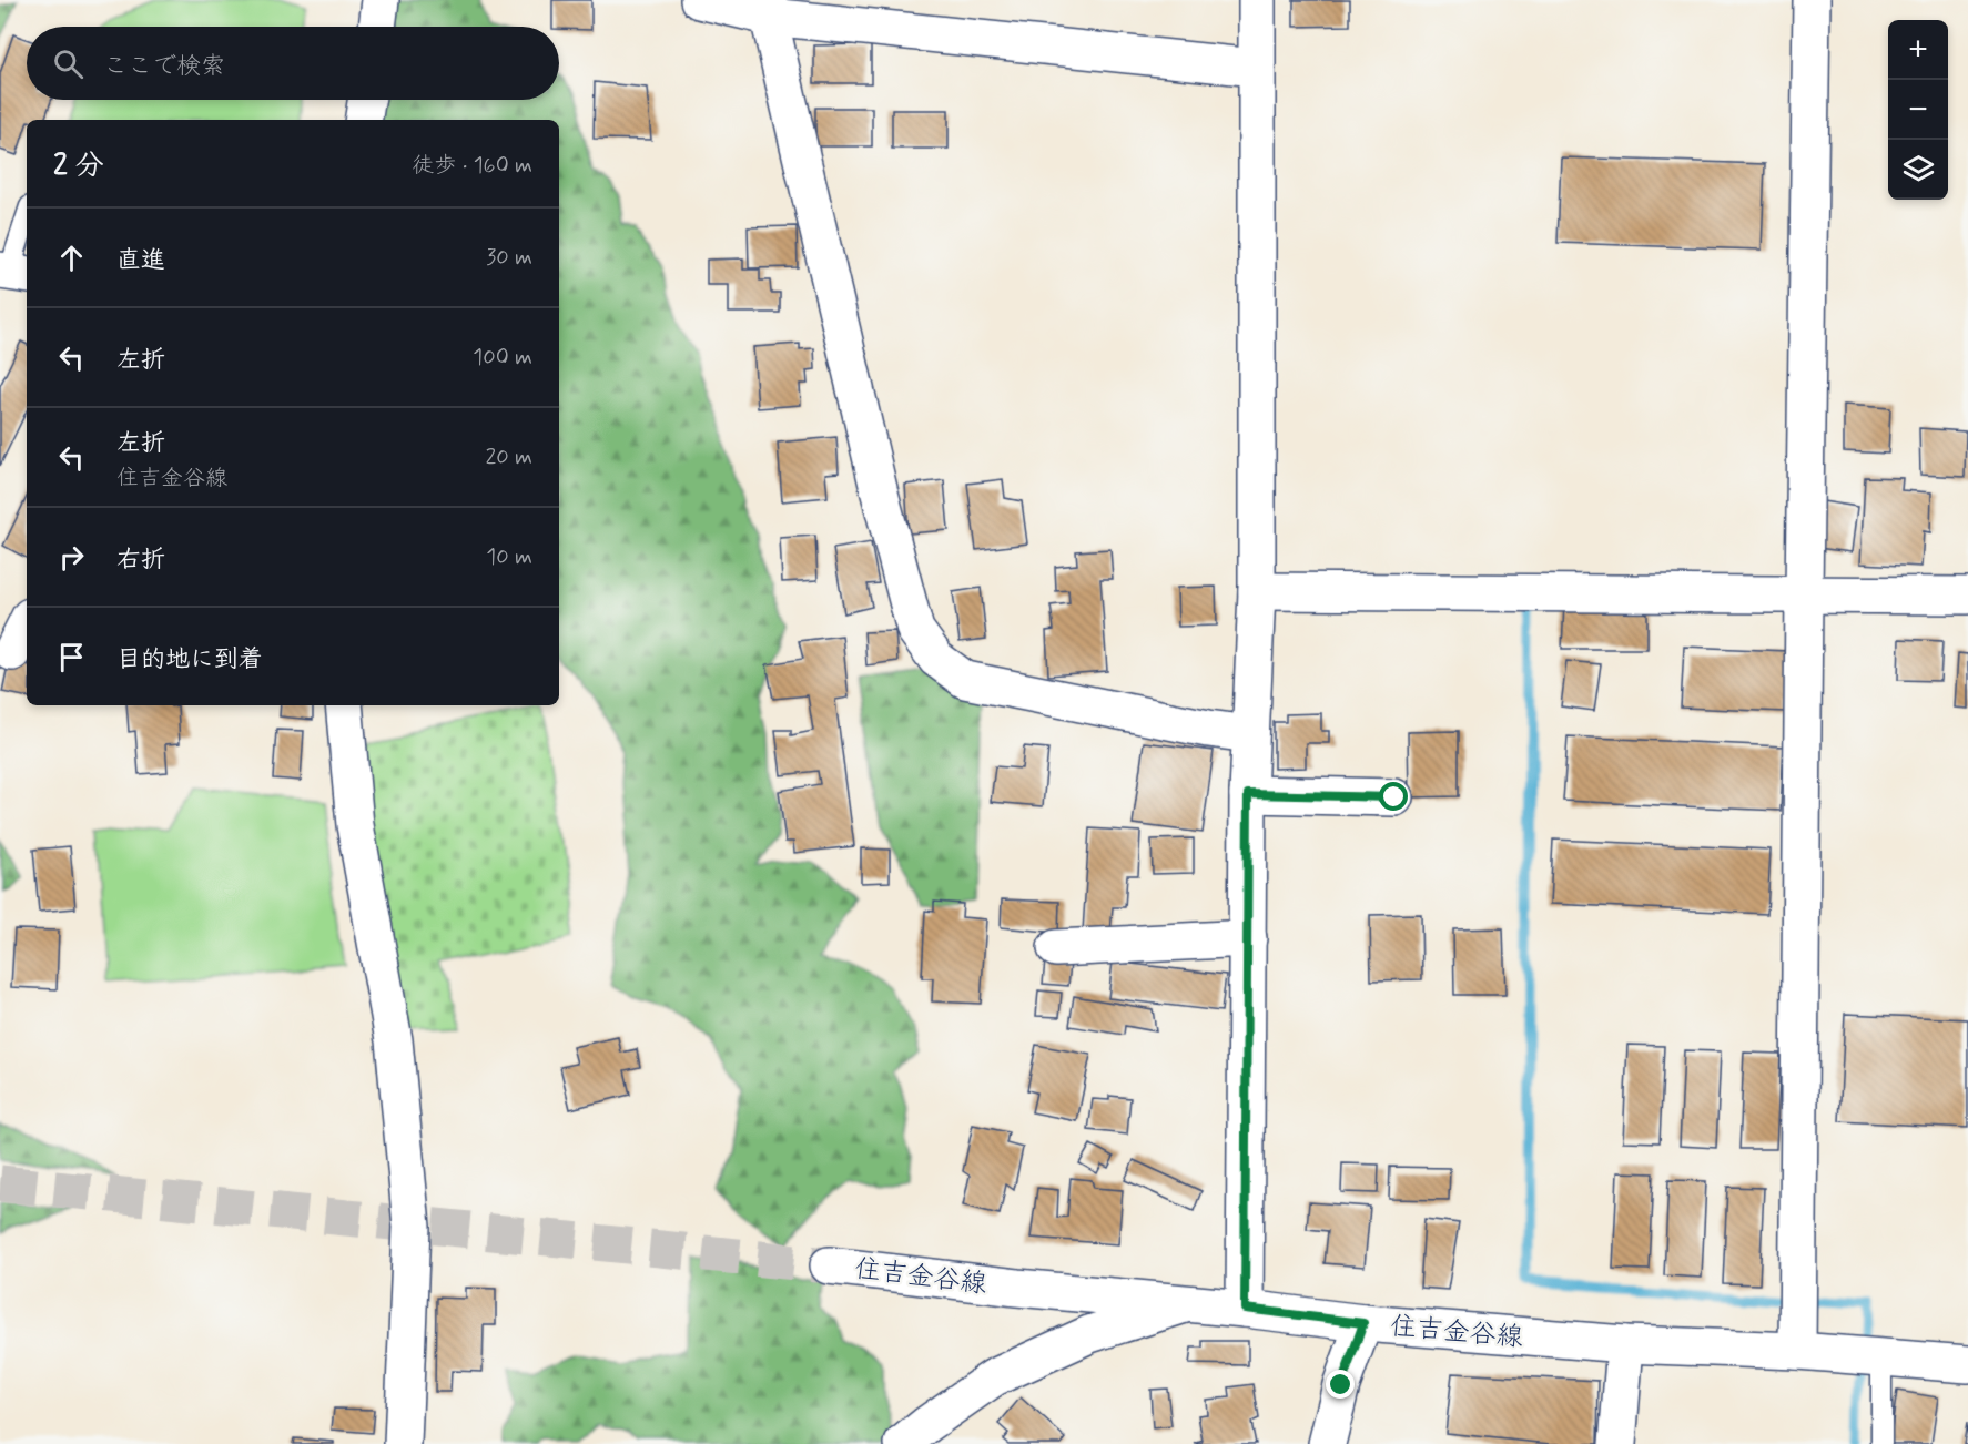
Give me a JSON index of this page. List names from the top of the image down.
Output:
{
  "streets": {
    "street": ["住吉金谷線"]
  },
  "page": {
    "map_buttons": ["+", "−"],
    "search": "ここで検索",
    "heading": ["2 分", "徒歩 · 160 m"],
    "list": [
      ["直進", "30 m"],
      ["左折", "100 m"],
      ["左折", "住吉金谷線", "20 m"],
      ["右折", "10 m"],
      "目的地に到着"
    ]
  }
}
